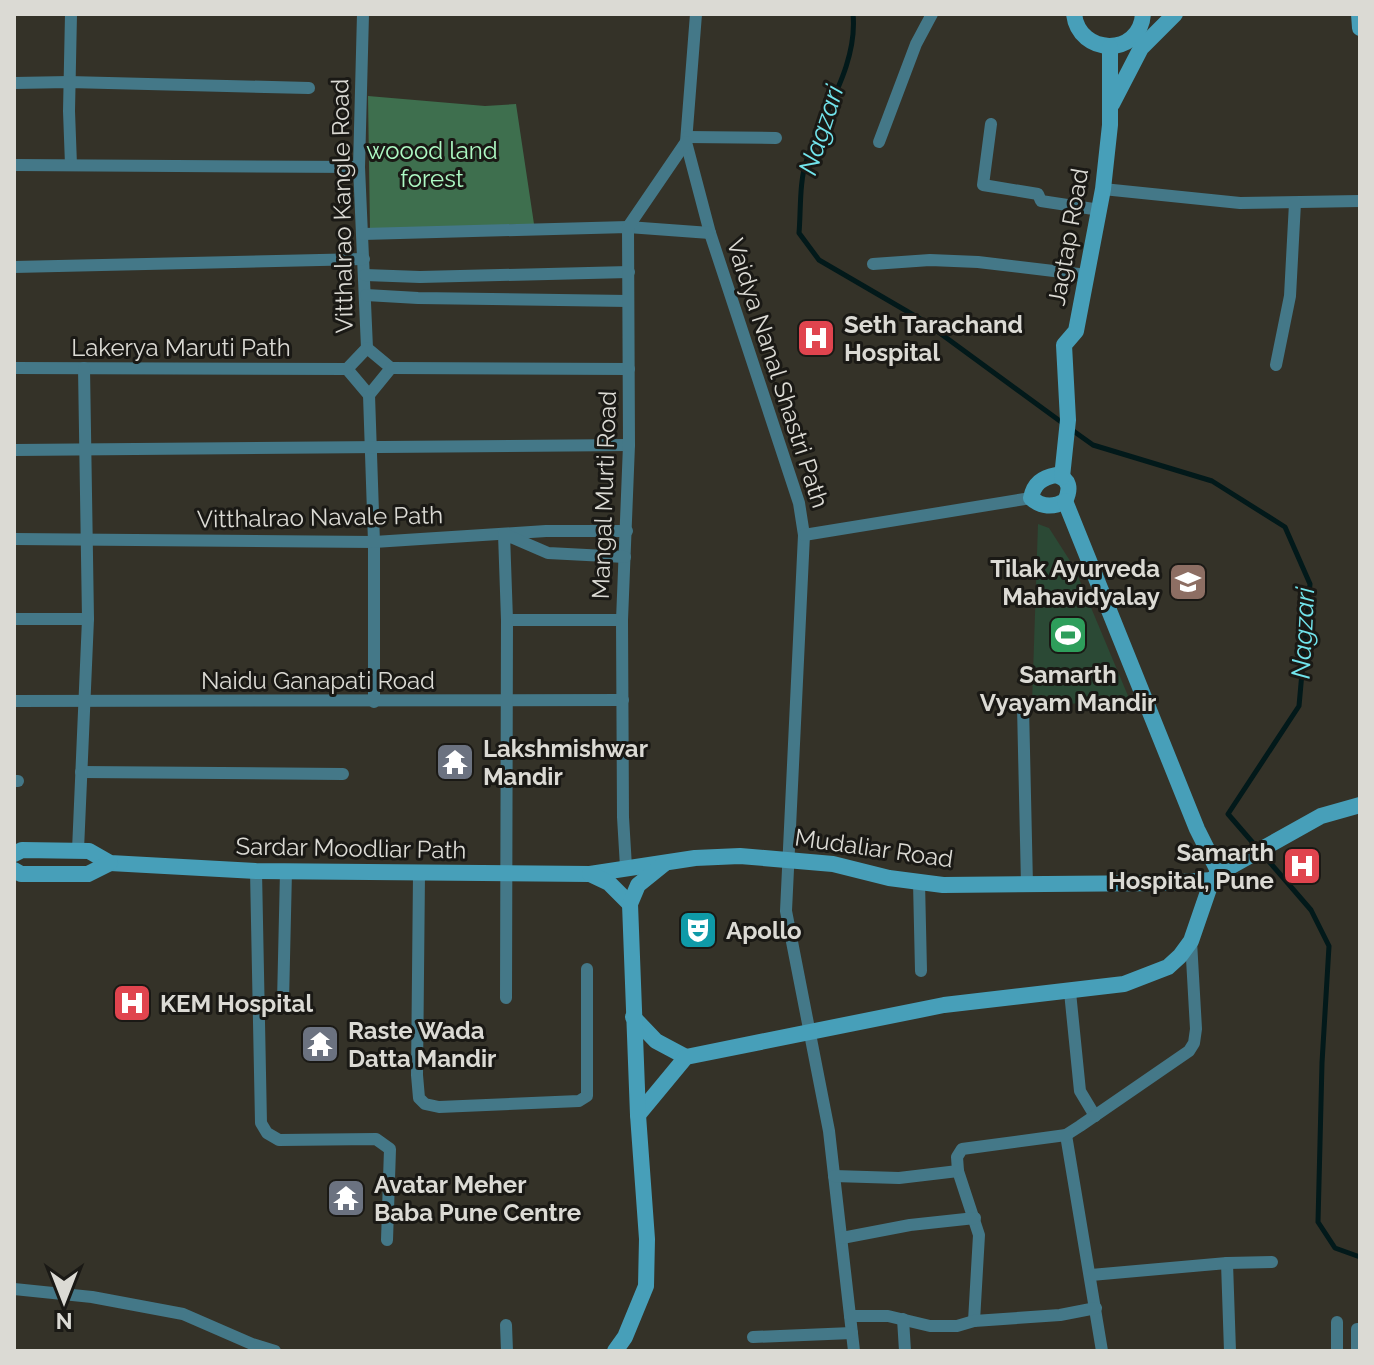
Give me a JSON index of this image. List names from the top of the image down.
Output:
{
  "streets": {
    "street": [
      "Vitthalrao Kangle Road",
      "Jagtap Road",
      "Lakerya Maruti Path",
      "Vaidya Nanal Shastri Path",
      "Mangal Murti Road",
      "Vitthalrao Navale Path",
      "Naidu Ganapati Road",
      "Sardar Moodliar Path",
      "Mudaliar Road"
    ]
  },
  "crossings": [
    ["Vitthalrao Kangle Road", "Lakerya Maruti Path"],
    ["Vaidya Nanal Shastri Path", "Mudaliar Road"],
    ["Mangal Murti Road", "Vitthalrao Navale Path"],
    ["Mangal Murti Road", "Naidu Ganapati Road"],
    ["Mangal Murti Road", "Sardar Moodliar Path"],
    ["Mangal Murti Road", "Mudaliar Road"],
    ["Sardar Moodliar Path", "Mudaliar Road"]
  ],
  "water": ["Nagzari"],
  "parks": ["woood land forest"],
  "places": {
    "hospital": ["Seth Tarachand Hospital", "Samarth Hospital, Pune", "KEM Hospital"],
    "school or university": ["Tilak Ayurveda Mahavidyalay"],
    "sports": ["Samarth Vyayam Mandir"],
    "temple": ["Lakshmishwar Mandir", "Raste Wada Datta Mandir", "Avatar Meher Baba Pune Centre"],
    "theatre": ["Apollo"]
  },
  "north": "bottom"
}
